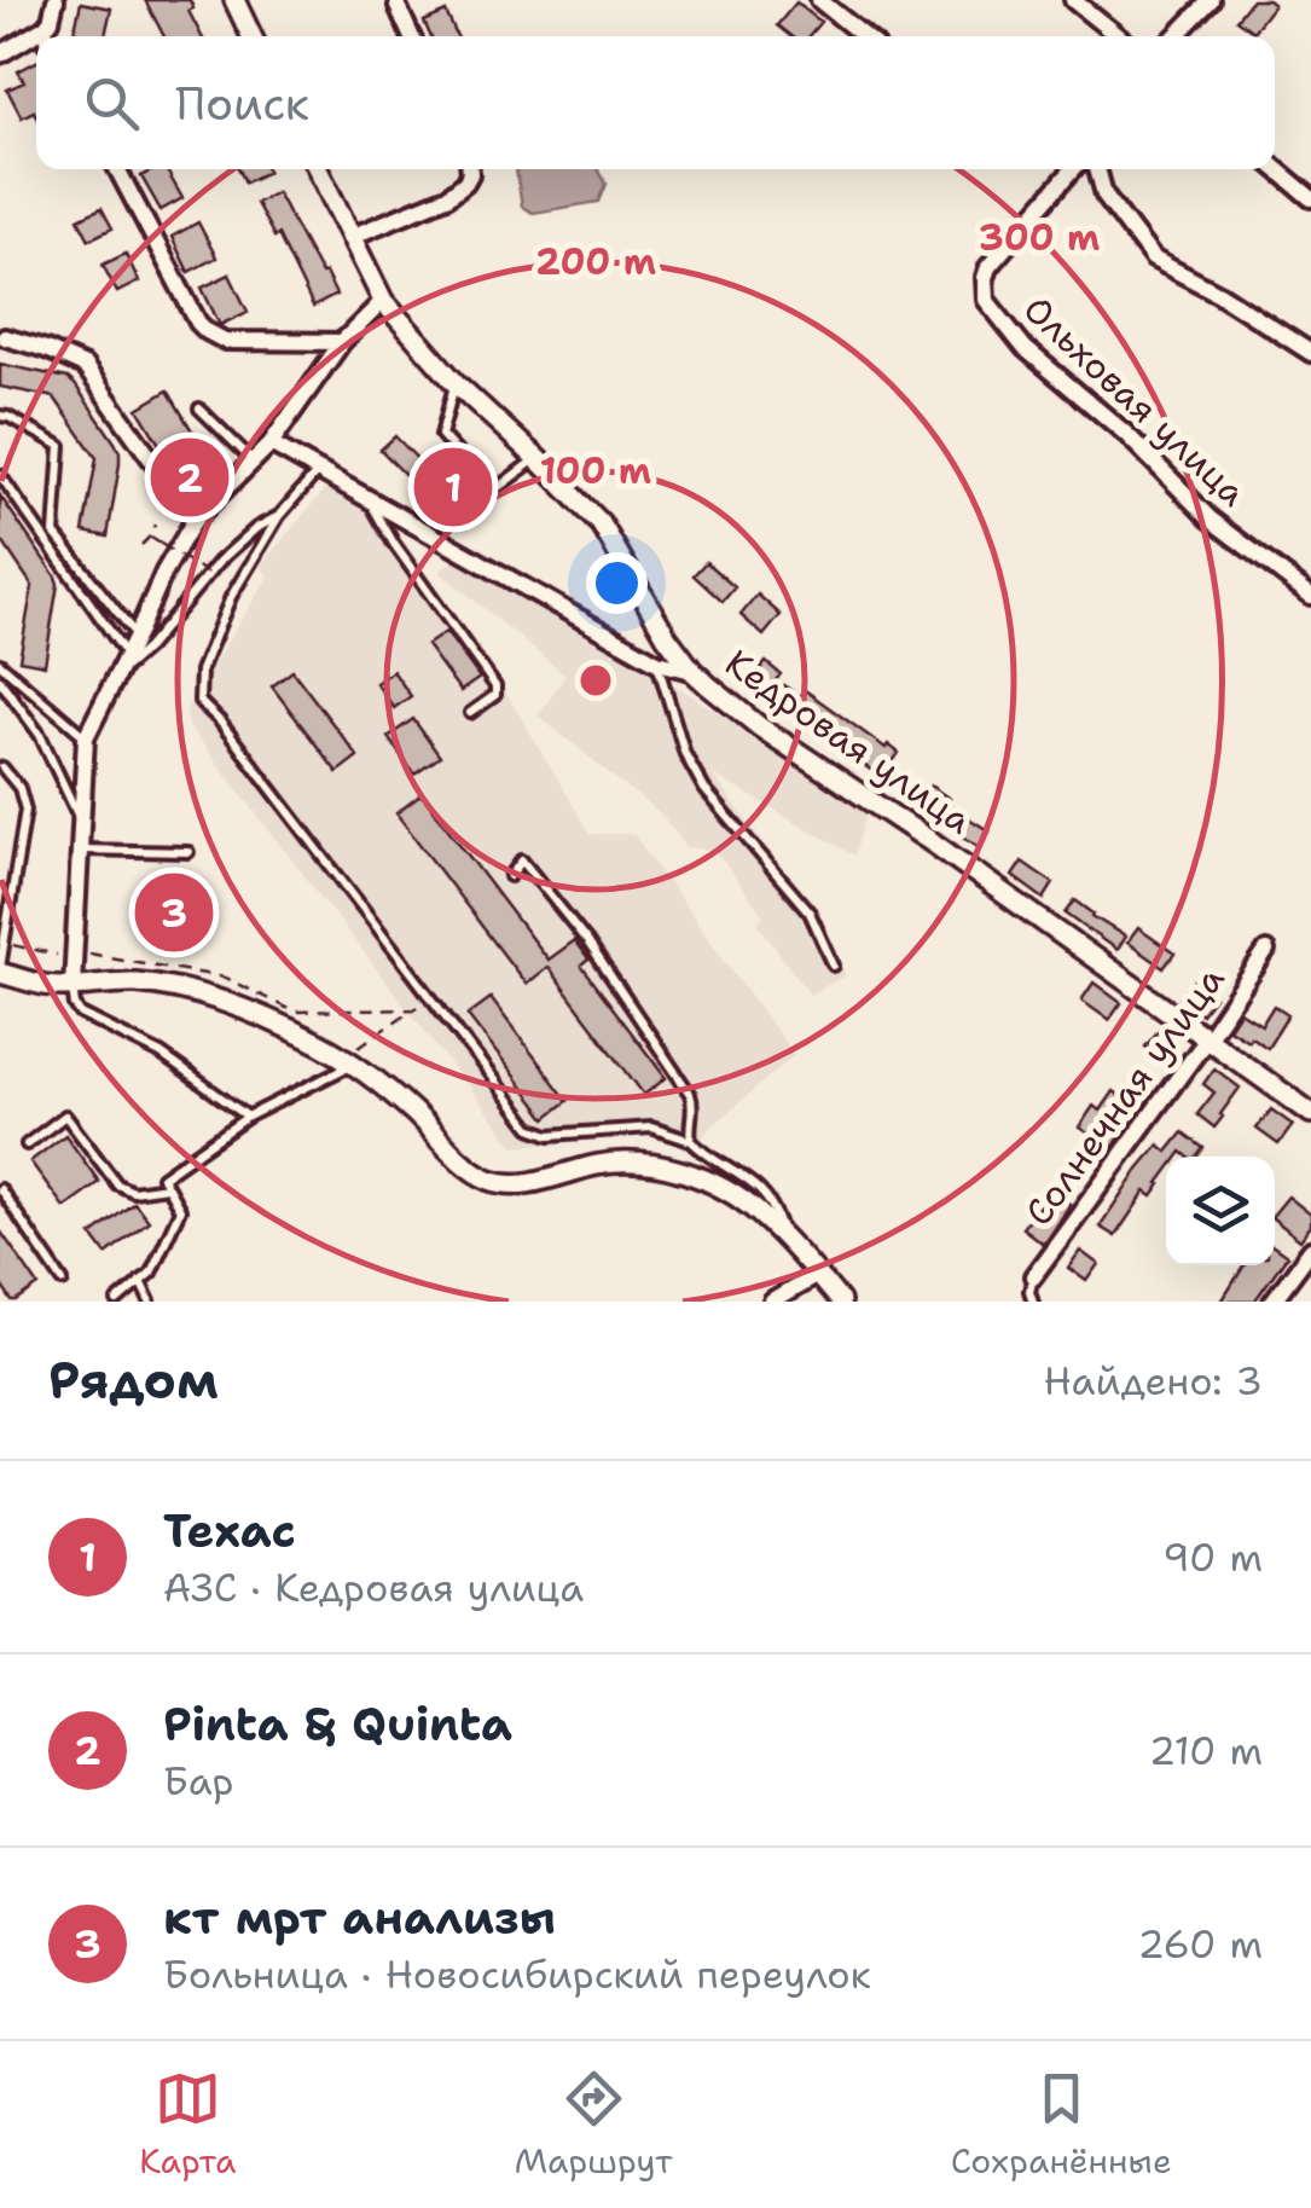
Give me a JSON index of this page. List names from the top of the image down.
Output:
{
  "streets": {
    "street": ["Ольховая улица", "Кедровая улица", "Солнечная улица"]
  },
  "crossings": [
    ["Кедровая улица", "Солнечная улица"]
  ],
  "page": {
    "search": "Поиск",
    "pins": ["2", "1", "3"],
    "heading": ["Рядом", "Найдено: 3"],
    "list": [
      {
        "mark": "1",
        "name": "Техас",
        "note": "АЗС · Кедровая улица",
        "value": "90 m"
      },
      {
        "mark": "2",
        "name": "Pinta & Quinta",
        "note": "Бар",
        "value": "210 m"
      },
      {
        "mark": "3",
        "name": "кт мрт анализы",
        "note": "Больница · Новосибирский переулок",
        "value": "260 m"
      }
    ],
    "nav": ["Карта", "Маршрут", "Сохранённые"]
  },
  "rings": ["300 m", "200 m", "100 m"]
}
